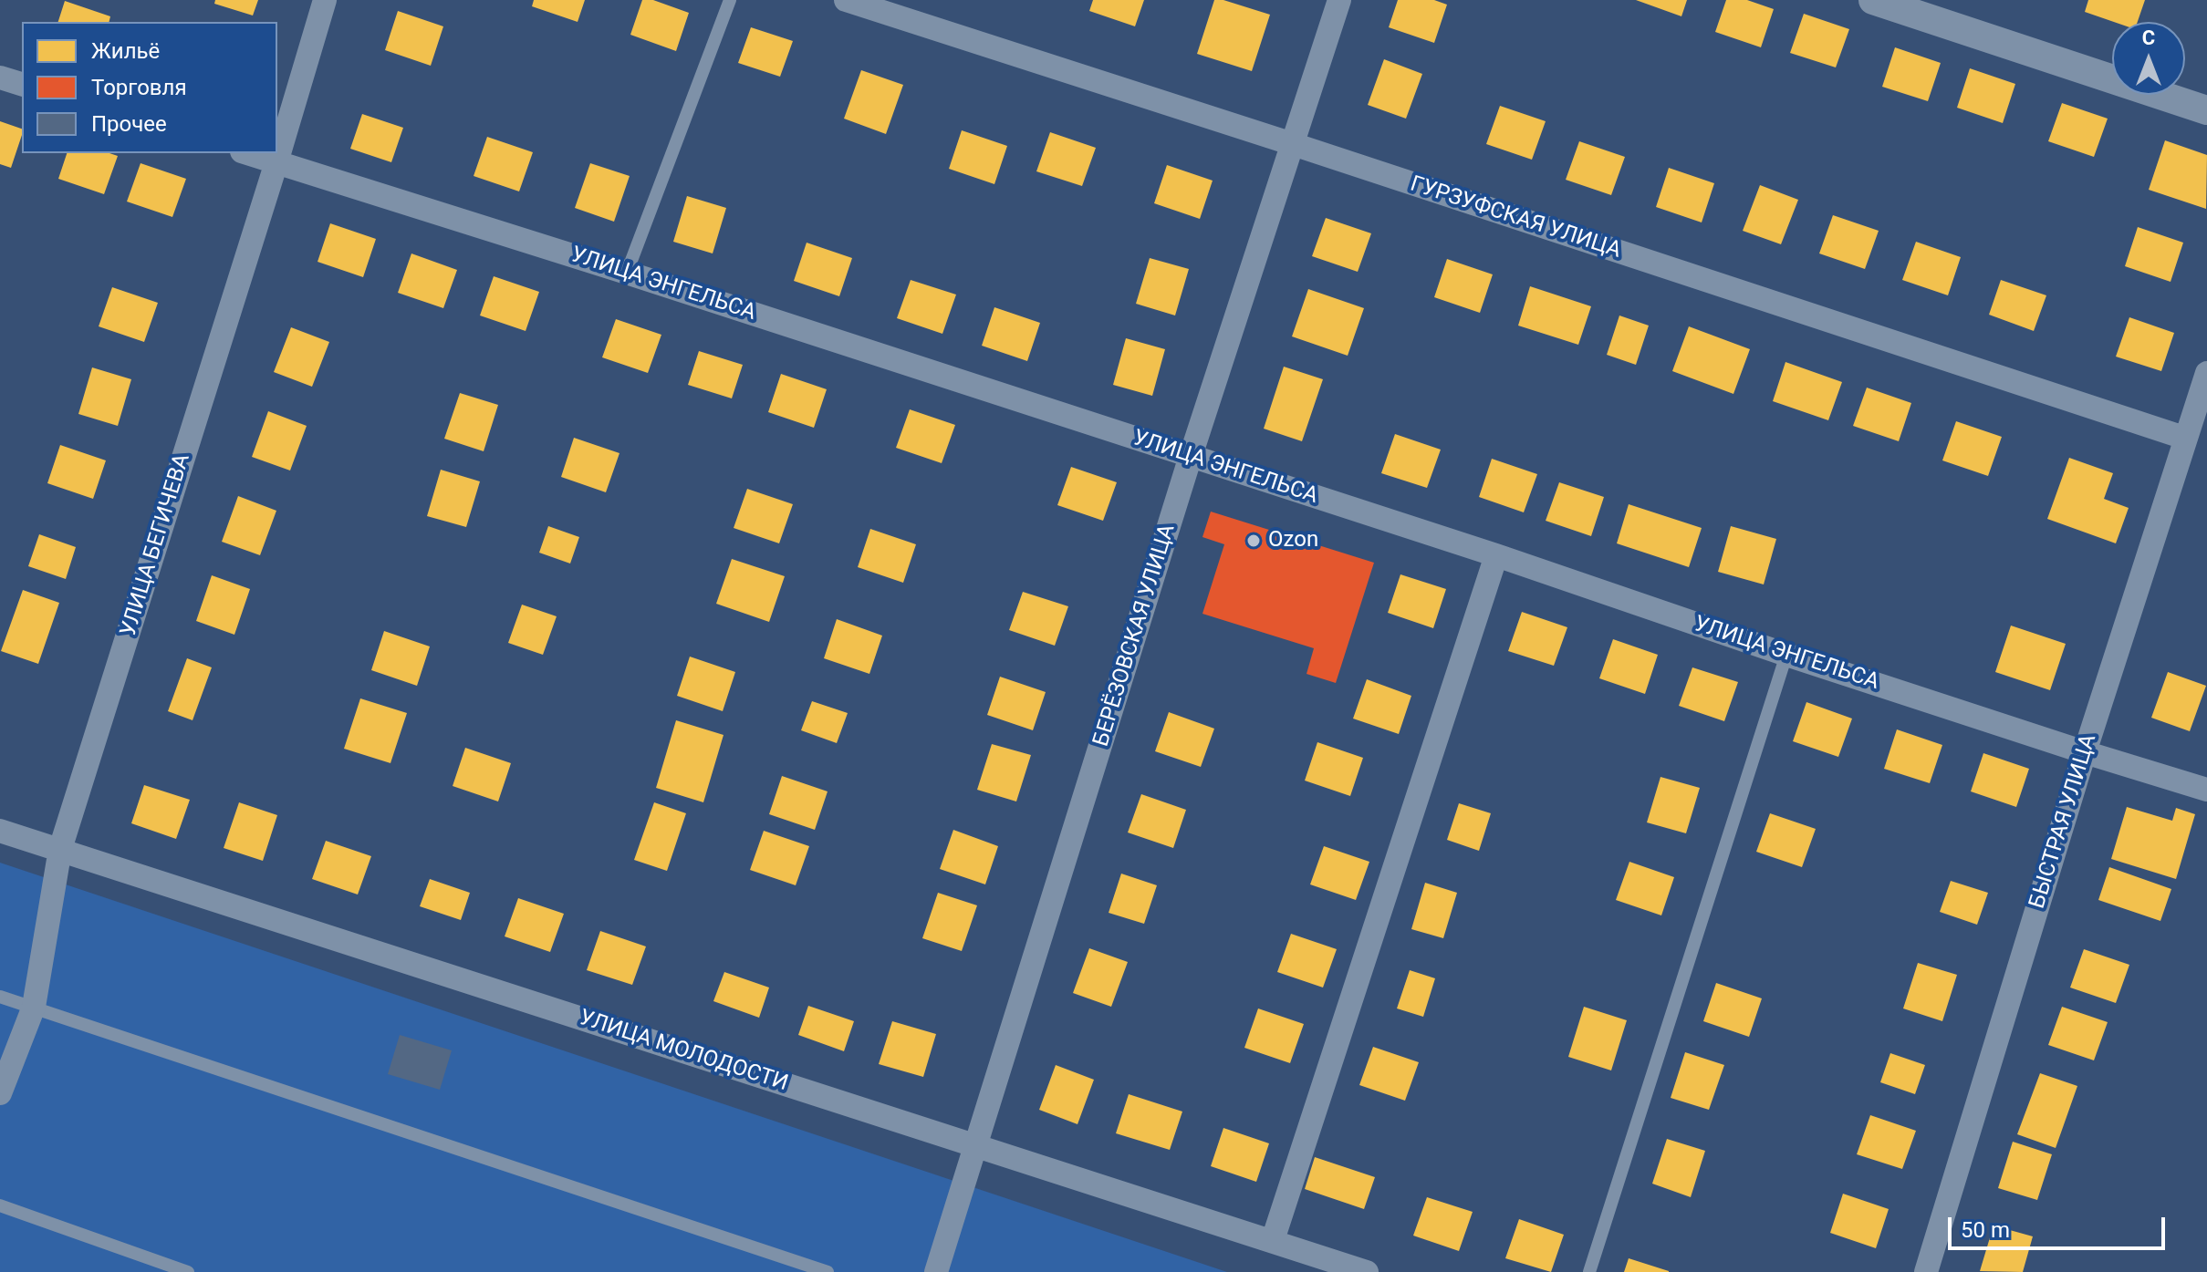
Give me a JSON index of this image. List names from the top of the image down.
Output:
{
  "streets": {
    "street": [
      "ГУРЗУФСКАЯ УЛИЦА",
      "УЛИЦА ЭНГЕЛЬСА",
      "УЛИЦА БЕГИЧЕВА",
      "БЕРЁЗОВСКАЯ УЛИЦА",
      "БЫСТРАЯ УЛИЦА",
      "УЛИЦА МОЛОДОСТИ"
    ]
  },
  "crossings": [
    ["ГУРЗУФСКАЯ УЛИЦА", "БЕРЁЗОВСКАЯ УЛИЦА"],
    ["ГУРЗУФСКАЯ УЛИЦА", "БЫСТРАЯ УЛИЦА"],
    ["УЛИЦА ЭНГЕЛЬСА", "УЛИЦА БЕГИЧЕВА"],
    ["УЛИЦА ЭНГЕЛЬСА", "БЕРЁЗОВСКАЯ УЛИЦА"],
    ["УЛИЦА ЭНГЕЛЬСА", "БЫСТРАЯ УЛИЦА"],
    ["УЛИЦА БЕГИЧЕВА", "УЛИЦА МОЛОДОСТИ"],
    ["БЕРЁЗОВСКАЯ УЛИЦА", "УЛИЦА МОЛОДОСТИ"]
  ],
  "places": ["Ozon"],
  "legend": ["Жильё", "Торговля", "Прочее"],
  "scale_bar": "50 m",
  "north": "top"
}
